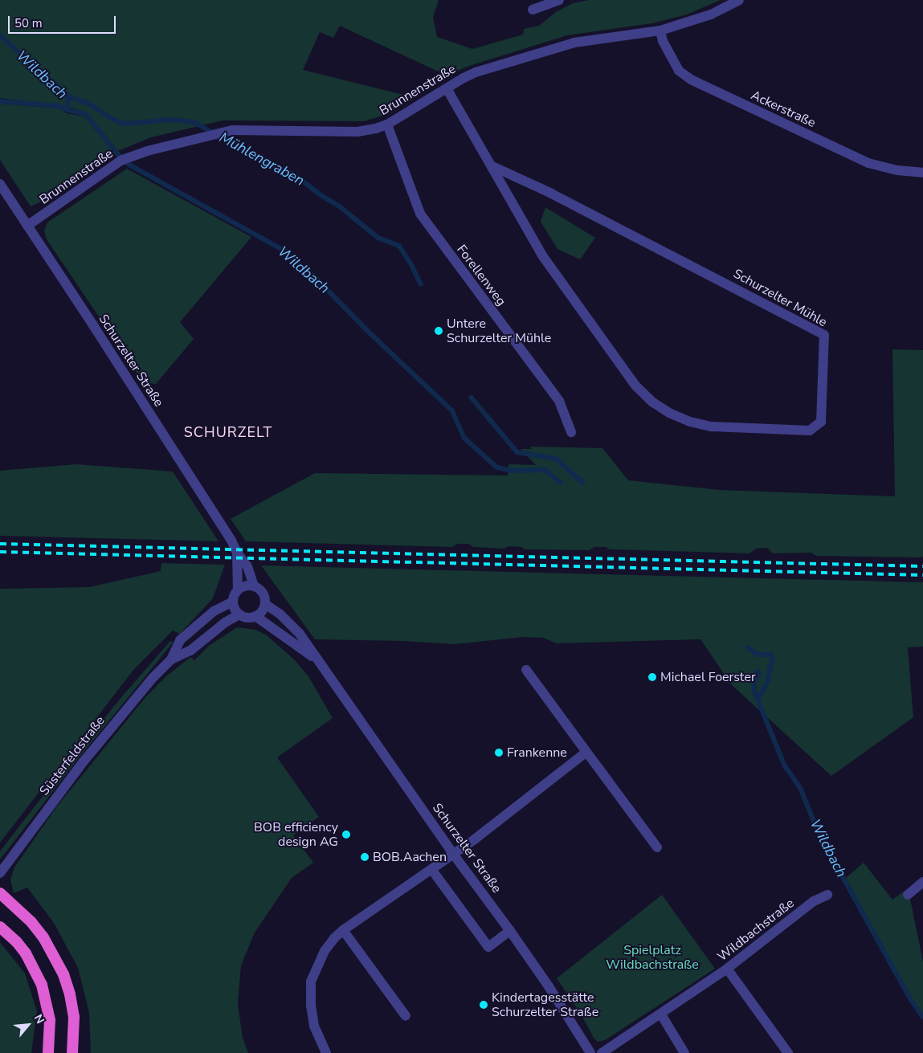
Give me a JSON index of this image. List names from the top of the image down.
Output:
{
  "streets": {
    "street": [
      "Brunnenstraße",
      "Ackerstraße",
      "Forellenweg",
      "Schurzelter Mühle",
      "Schurzelter Straße",
      "Süsterfeldstraße",
      "Wildbachstraße"
    ]
  },
  "crossings": [
    ["Brunnenstraße", "Ackerstraße"],
    ["Brunnenstraße", "Forellenweg"],
    ["Brunnenstraße", "Schurzelter Mühle"],
    ["Brunnenstraße", "Schurzelter Straße"],
    ["Schurzelter Straße", "Süsterfeldstraße"]
  ],
  "districts": ["SCHURZELT"],
  "water": ["Wildbach", "Mühlengraben"],
  "parks": ["Spielplatz Wildbachstraße"],
  "places": [
    "Untere Schurzelter Mühle",
    "Michael Foerster",
    "Frankenne",
    "BOB efficiency design AG",
    "BOB.Aachen",
    "Kindertagesstätte Schurzelter Straße"
  ],
  "scale_bar": "50 m",
  "north": "top right"
}
